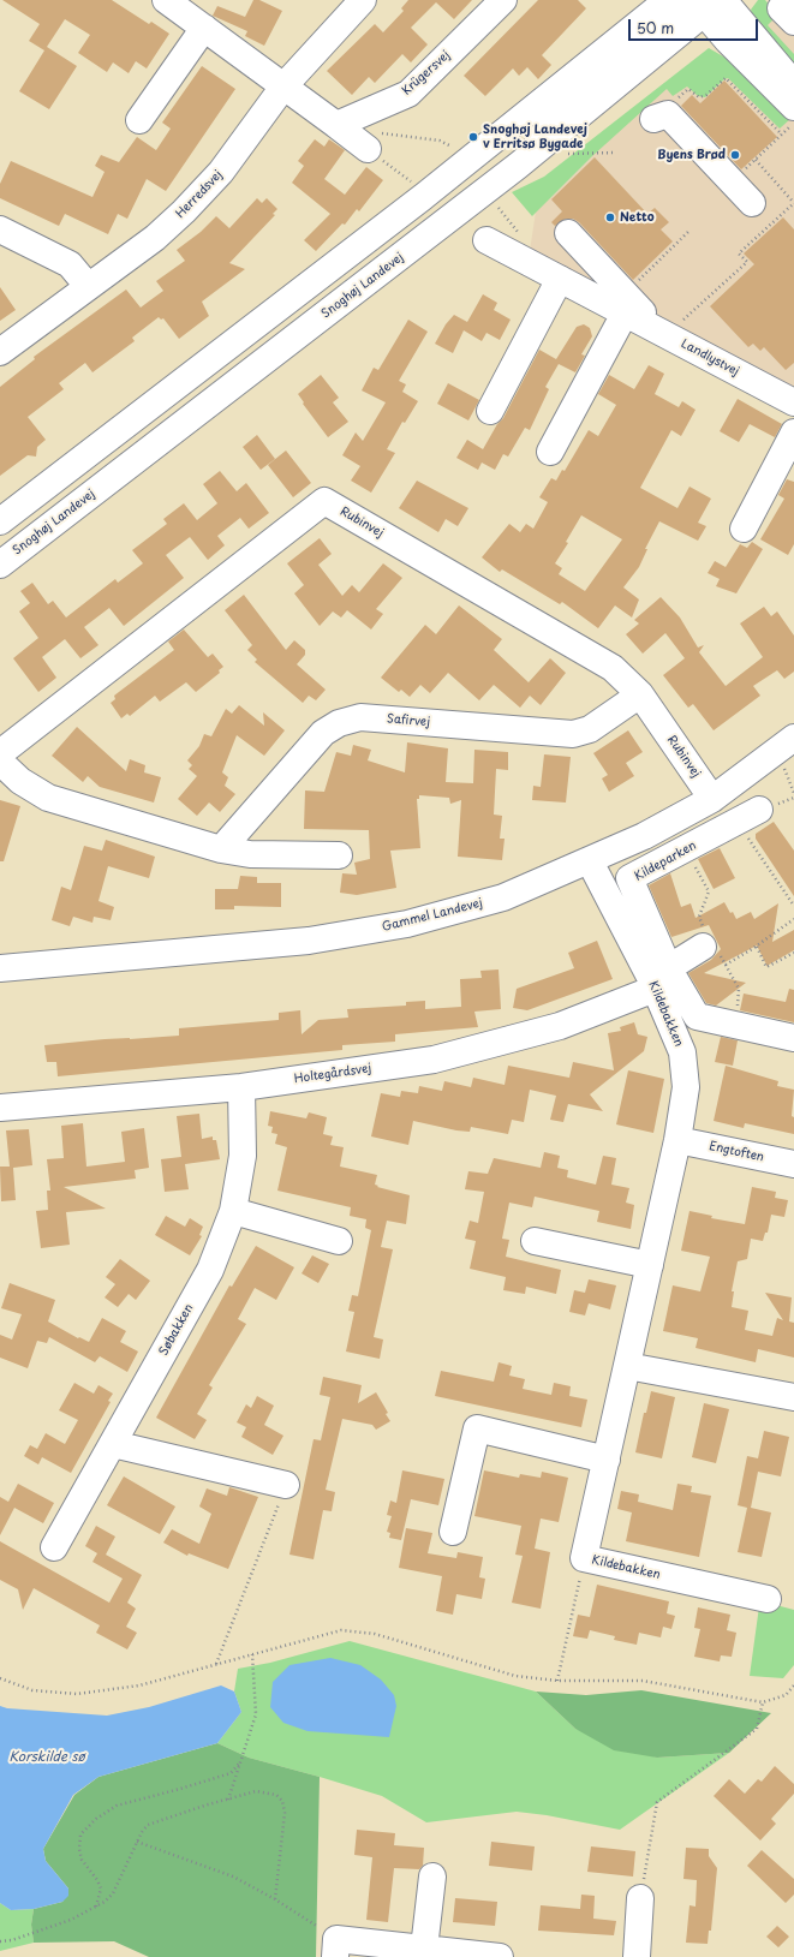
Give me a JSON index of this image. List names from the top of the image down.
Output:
{
  "streets": {
    "street": [
      "Krügersvej",
      "Herredsvej",
      "Snoghøj Landevej",
      "Landlystvej",
      "Rubinvej",
      "Safirvej",
      "Kildeparken",
      "Gammel Landevej",
      "Kildebakken",
      "Holtegårdsvej",
      "Engtoften",
      "Søbakken"
    ]
  },
  "crossings": [
    ["Rubinvej", "Safirvej"],
    ["Rubinvej", "Gammel Landevej"],
    ["Kildeparken", "Kildebakken"],
    ["Kildeparken", "Holtegårdsvej"],
    ["Gammel Landevej", "Kildebakken"],
    ["Kildebakken", "Holtegårdsvej"],
    ["Kildebakken", "Engtoften"],
    ["Holtegårdsvej", "Søbakken"]
  ],
  "water": ["Korskilde sø"],
  "places": ["Snoghøj Landevej v Erritsø Bygade", "Byens Brød", "Netto"],
  "scale_bar": "50 m"
}
